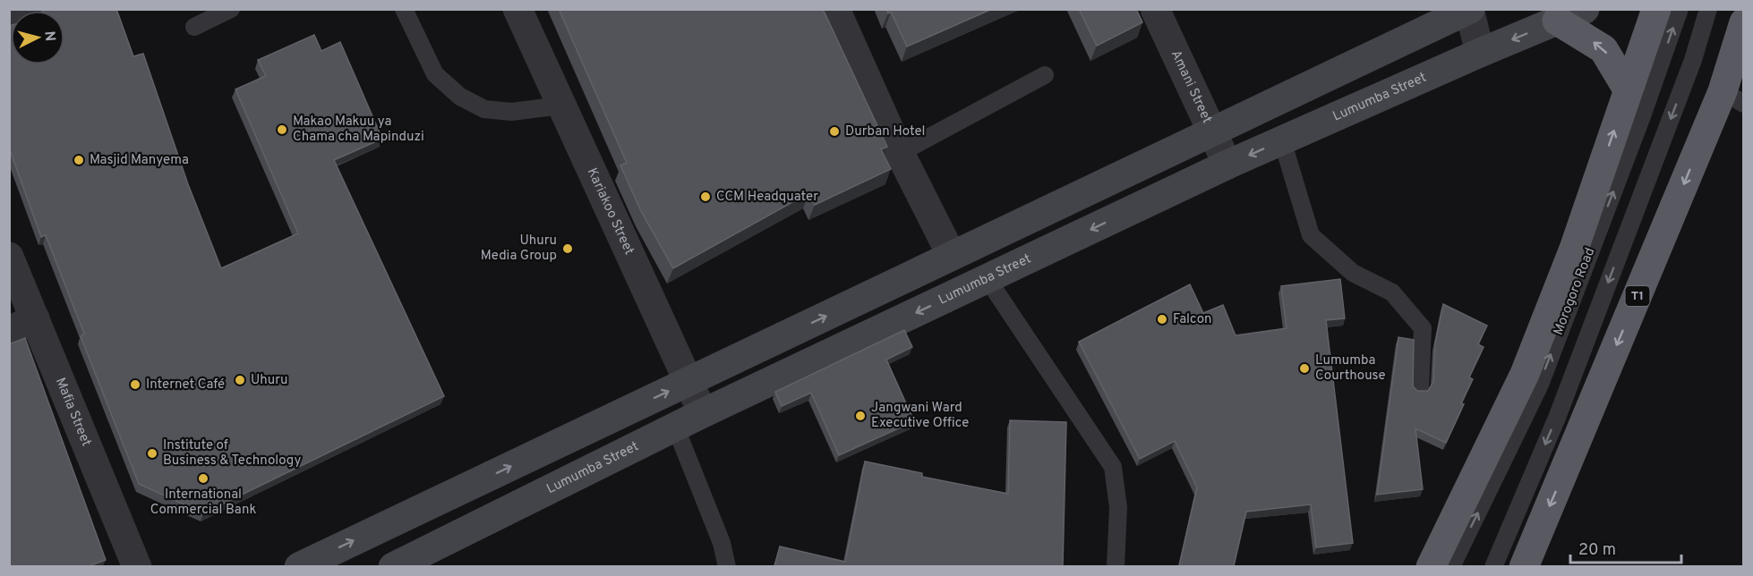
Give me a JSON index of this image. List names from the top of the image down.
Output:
{
  "streets": {
    "highway": ["Morogoro Road", "T1"],
    "main road": ["Lumumba Street"],
    "street": ["Amani Street", "Kariakoo Street", "Mafia Street"]
  },
  "crossings": [
    ["Amani Street", "Lumumba Street"],
    ["Lumumba Street", "Kariakoo Street"]
  ],
  "places": [
    "Makao Makuu ya Chama cha Mapinduzi",
    "Durban Hotel",
    "Masjid Manyema",
    "CCM Headquater",
    "Uhuru Media Group",
    "Falcon",
    "Lumumba Courthouse",
    "Uhuru",
    "Internet Café",
    "Jangwani Ward Executive Office",
    "Institute of Business & Technology",
    "International Commercial Bank"
  ],
  "scale_bar": "20 m",
  "north": "right"
}
